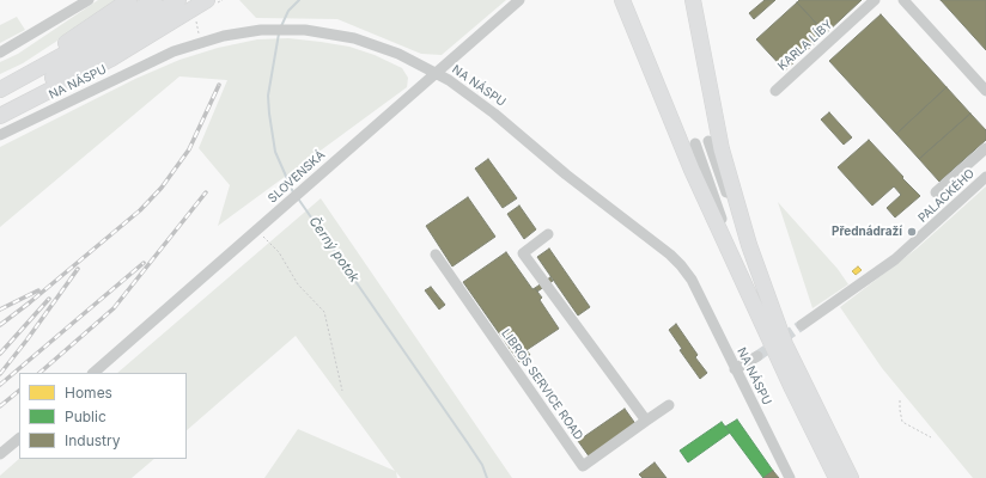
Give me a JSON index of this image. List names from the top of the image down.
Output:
{
  "streets": {
    "street": [
      "KARLA LÍBY",
      "NA NÁSPU",
      "SLOVENSKÁ",
      "PALACKÉHO",
      "LIBROS SERVICE ROAD"
    ]
  },
  "crossings": [
    ["NA NÁSPU", "SLOVENSKÁ"]
  ],
  "water": ["Černý potok"],
  "places": ["Přednádraží"],
  "legend": ["Homes", "Public", "Industry"]
}
